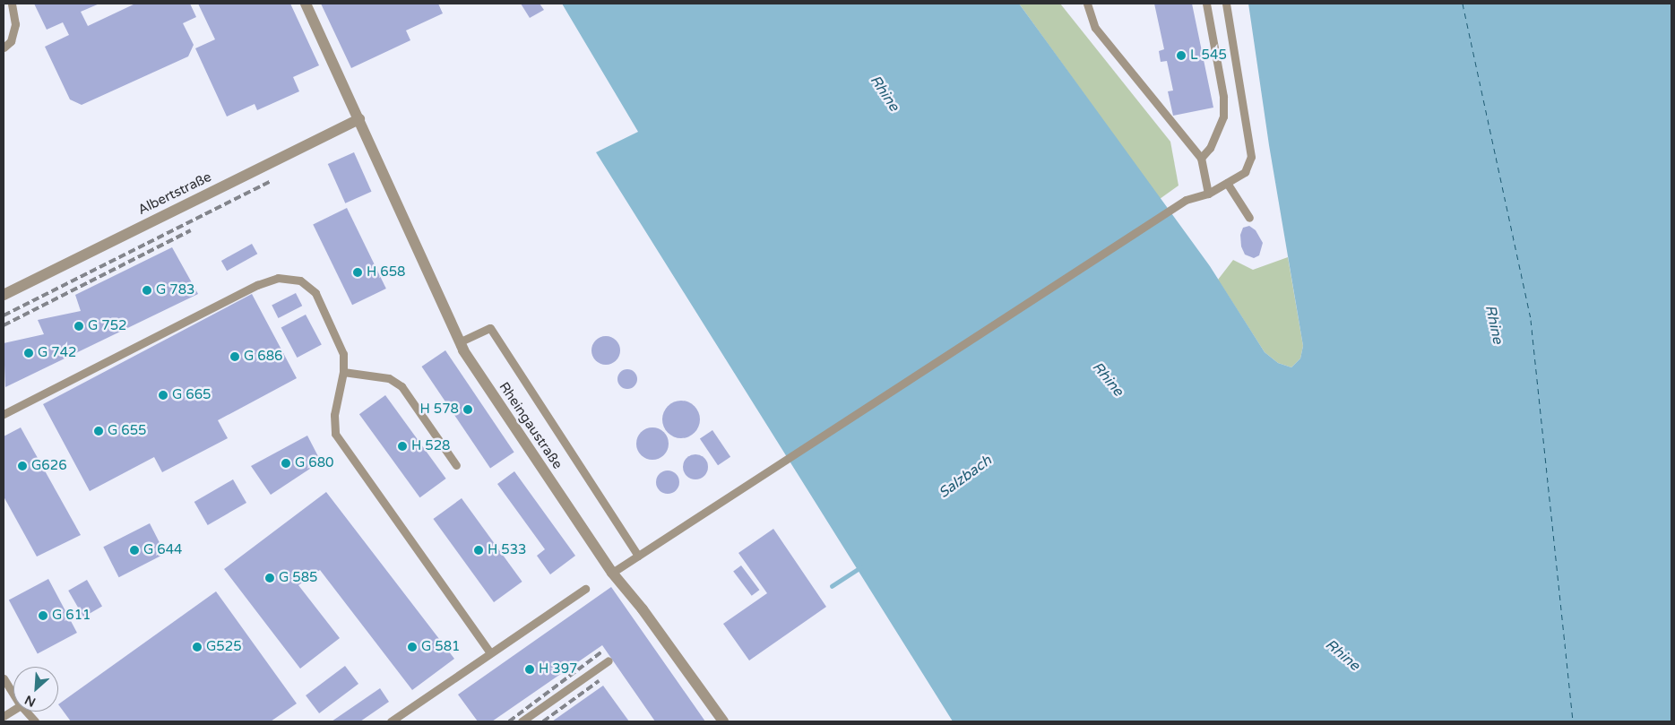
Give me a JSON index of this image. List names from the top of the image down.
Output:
{
  "streets": {
    "street": ["Albertstraße", "Rheingaustraße"]
  },
  "crossings": [
    ["Albertstraße", "Rheingaustraße"]
  ],
  "water": ["Rhine", "Salzbach"],
  "places": [
    "L 545",
    "H 658",
    "G 783",
    "G 752",
    "G 742",
    "G 686",
    "G 665",
    "H 578",
    "G 655",
    "H 528",
    "G 680",
    "G626",
    "G 644",
    "H 533",
    "G 585",
    "G 611",
    "G525",
    "G 581",
    "H 397"
  ],
  "north": "bottom left"
}
